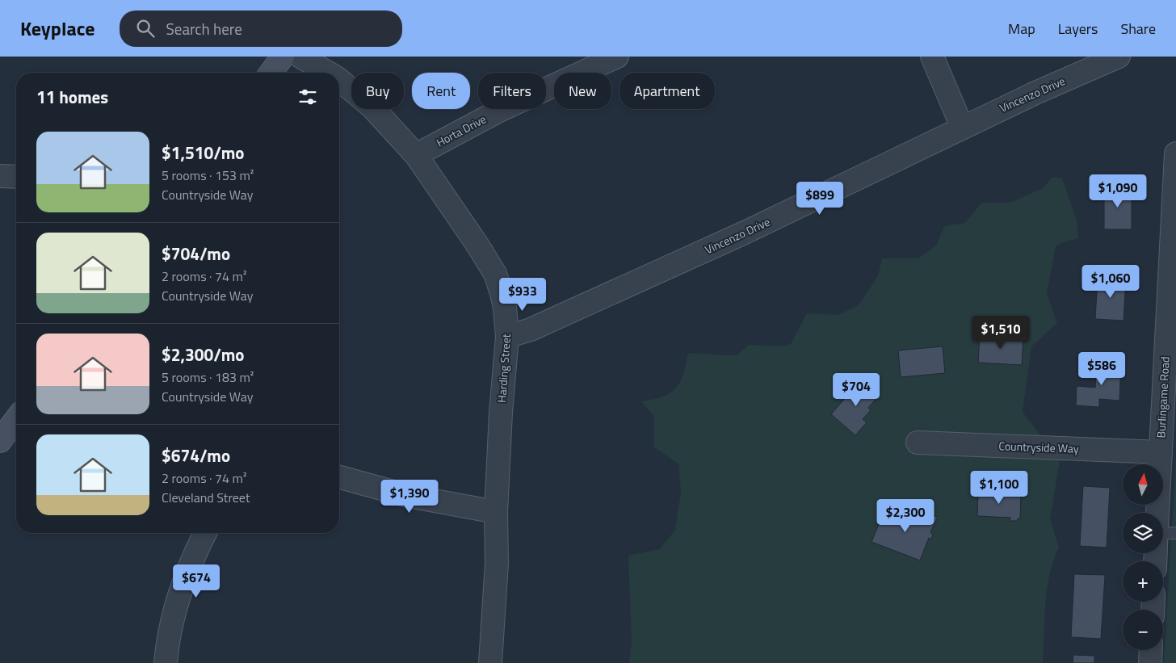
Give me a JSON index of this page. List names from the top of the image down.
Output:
{
  "streets": {
    "street": [
      "Vincenzo Drive",
      "Horta Drive",
      "Harding Street",
      "Burlingame Road",
      "Countryside Way"
    ]
  },
  "crossings": [
    ["Vincenzo Drive", "Harding Street"],
    ["Horta Drive", "Harding Street"],
    ["Burlingame Road", "Countryside Way"]
  ],
  "north": "top",
  "page": {
    "header": "Keyplace",
    "search": "Search here",
    "nav": ["Map", "Layers", "Share"],
    "chip": [
      "Buy",
      "Rent",
      "Filters",
      "New",
      "Apartment"
    ],
    "heading": "11 homes",
    "list": [
      {
        "name": "$1,510/mo",
        "note": "5 rooms · 153 m² · Countryside Way"
      },
      {
        "name": "$704/mo",
        "note": "2 rooms · 74 m² · Countryside Way"
      },
      {
        "name": "$2,300/mo",
        "note": "5 rooms · 183 m² · Countryside Way"
      },
      {
        "name": "$674/mo",
        "note": "2 rooms · 74 m² · Cleveland Street"
      }
    ],
    "price": [
      "$1,090",
      "$899",
      "$1,060",
      "$933",
      "$1,510",
      "$586",
      "$704",
      "$1,100",
      "$1,390",
      "$2,300",
      "$674"
    ],
    "map_buttons": ["+", "−"]
  }
}
